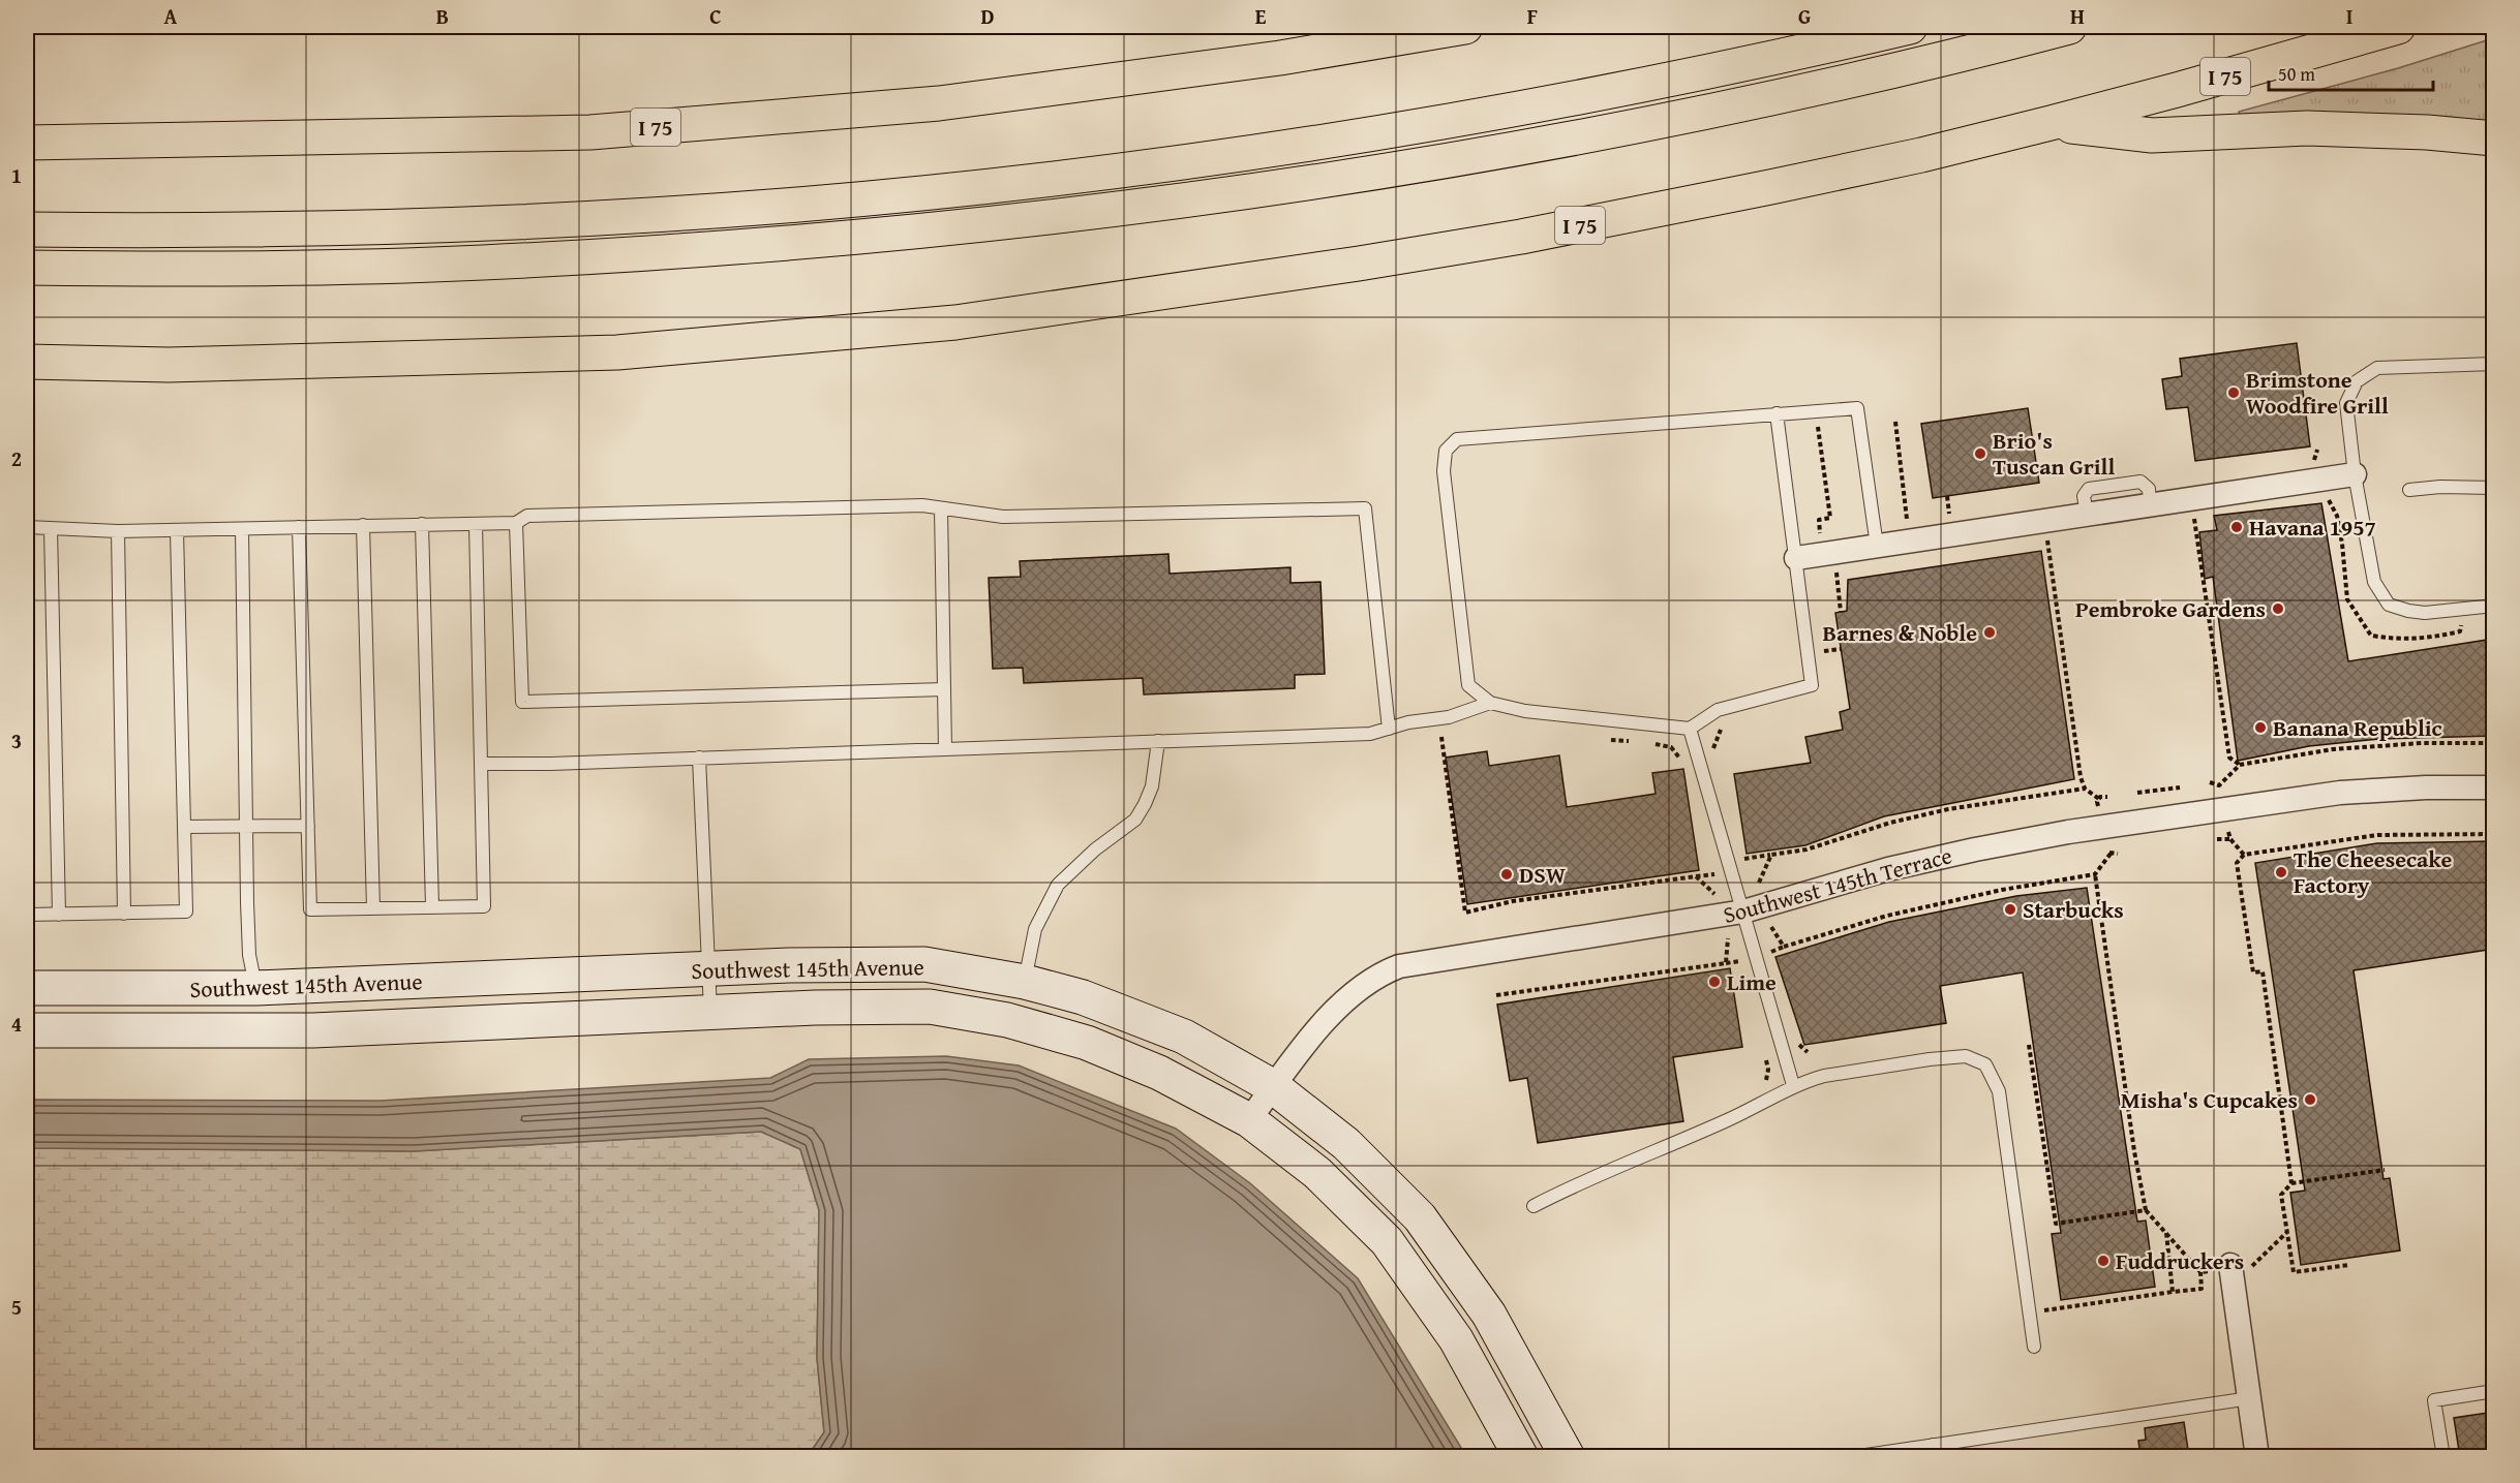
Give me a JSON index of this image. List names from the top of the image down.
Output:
{
  "streets": {
    "highway": ["I 75"],
    "street": ["Southwest 145th Terrace", "Southwest 145th Avenue"]
  },
  "crossings": [
    ["Southwest 145th Terrace", "Southwest 145th Avenue"]
  ],
  "places": [
    "Brimstone Woodfire Grill",
    "Brio's Tuscan Grill",
    "Havana 1957",
    "Pembroke Gardens",
    "Barnes & Noble",
    "Banana Republic",
    "The Cheesecake Factory",
    "DSW",
    "Starbucks",
    "Lime",
    "Misha's Cupcakes",
    "Fuddruckers"
  ],
  "scale_bar": "50 m",
  "grid": {
    "columns": [
      "A",
      "B",
      "C",
      "D",
      "E",
      "F",
      "G",
      "H",
      "I"
    ],
    "rows": [
      "1",
      "2",
      "3",
      "4",
      "5"
    ]
  }
}
